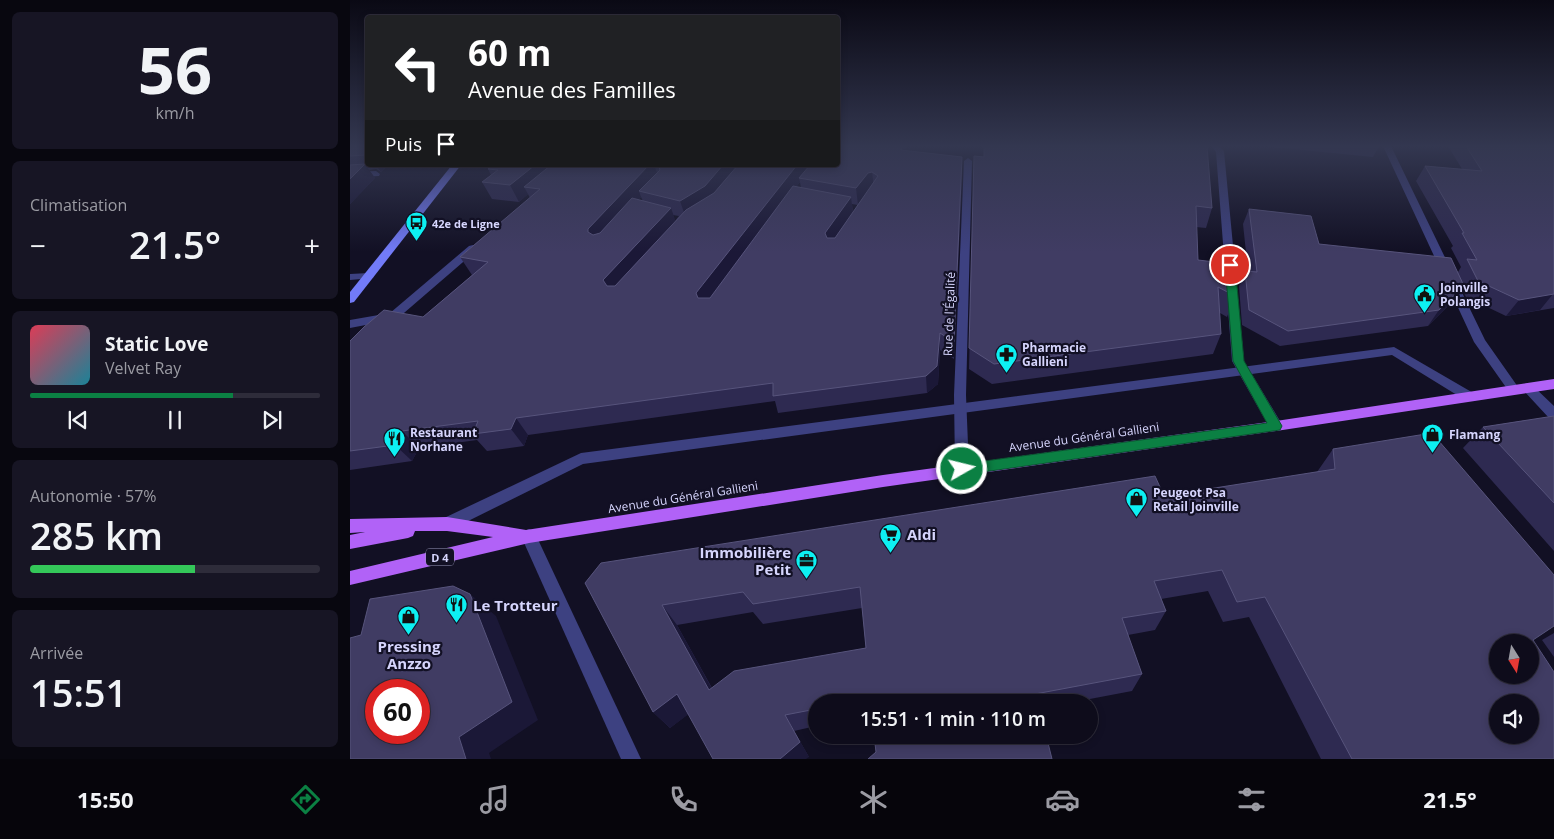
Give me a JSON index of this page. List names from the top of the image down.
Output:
{
  "streets": {
    "main road": ["Avenue du Général Gallieni", "D 4"],
    "street": ["Rue de l'Égalité"]
  },
  "crossings": [
    ["Rue de l'Égalité", "Avenue du Général Gallieni"],
    ["Avenue du Général Gallieni", "D 4"]
  ],
  "places": {
    "bus stop": ["42e de Ligne"],
    "public building": ["Joinville Polangis"],
    "pharmacy": ["Pharmacie Gallieni"],
    "shop": ["Flamang", "Peugeot Psa Retail Joinville", "Pressing Anzzo"],
    "restaurant": ["Restaurant Norhane", "Le Trotteur"],
    "supermarket": ["Aldi"],
    "office": ["Immobilière Petit"]
  },
  "north": "bottom",
  "page": {
    "tile": [
      ["56", "km/h"],
      "Climatisation",
      ["Autonomie · 57%", "285 km"],
      ["Arrivée", "15:51"]
    ],
    "turn": ["60 m", "Avenue des Familles"],
    "then": "Puis",
    "heat": ["−", "21.5°", "+"],
    "song": ["Static Love", "Velvet Ray"],
    "limit": "60",
    "trip": "15:51 · 1 min · 110 m",
    "tabs": ["15:50", "21.5°"]
  }
}
